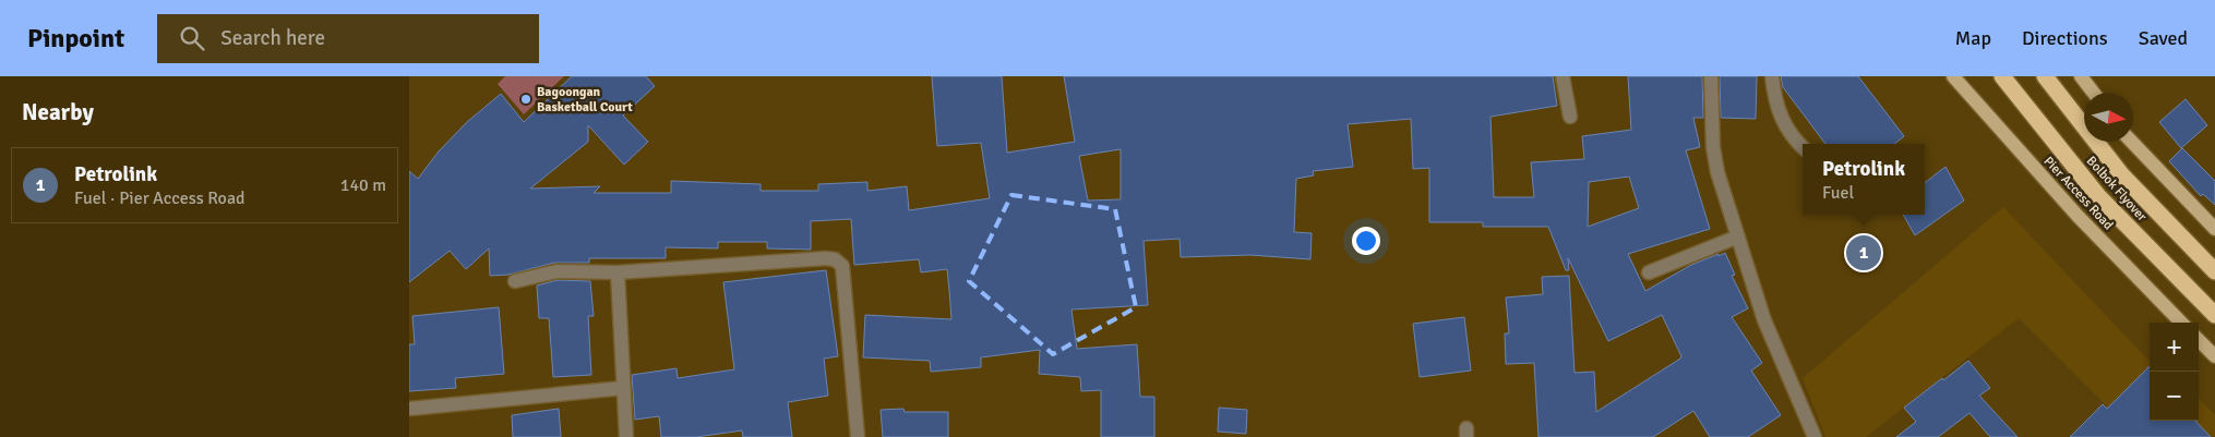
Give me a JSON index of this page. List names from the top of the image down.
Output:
{
  "streets": {
    "highway": ["Bolbok Flyover"],
    "main road": ["Pier Access Road"]
  },
  "places": ["Bagoongan Basketball Court"],
  "north": "right",
  "page": {
    "header": "Pinpoint",
    "search": "Search here",
    "nav": ["Map", "Directions", "Saved"],
    "heading": "Nearby",
    "popup": ["Petrolink", "Fuel"],
    "list": [
      {
        "mark": "1",
        "name": "Petrolink",
        "note": "Fuel · Pier Access Road",
        "value": "140 m"
      }
    ],
    "pins": "1",
    "map_buttons": ["+", "−"]
  }
}
